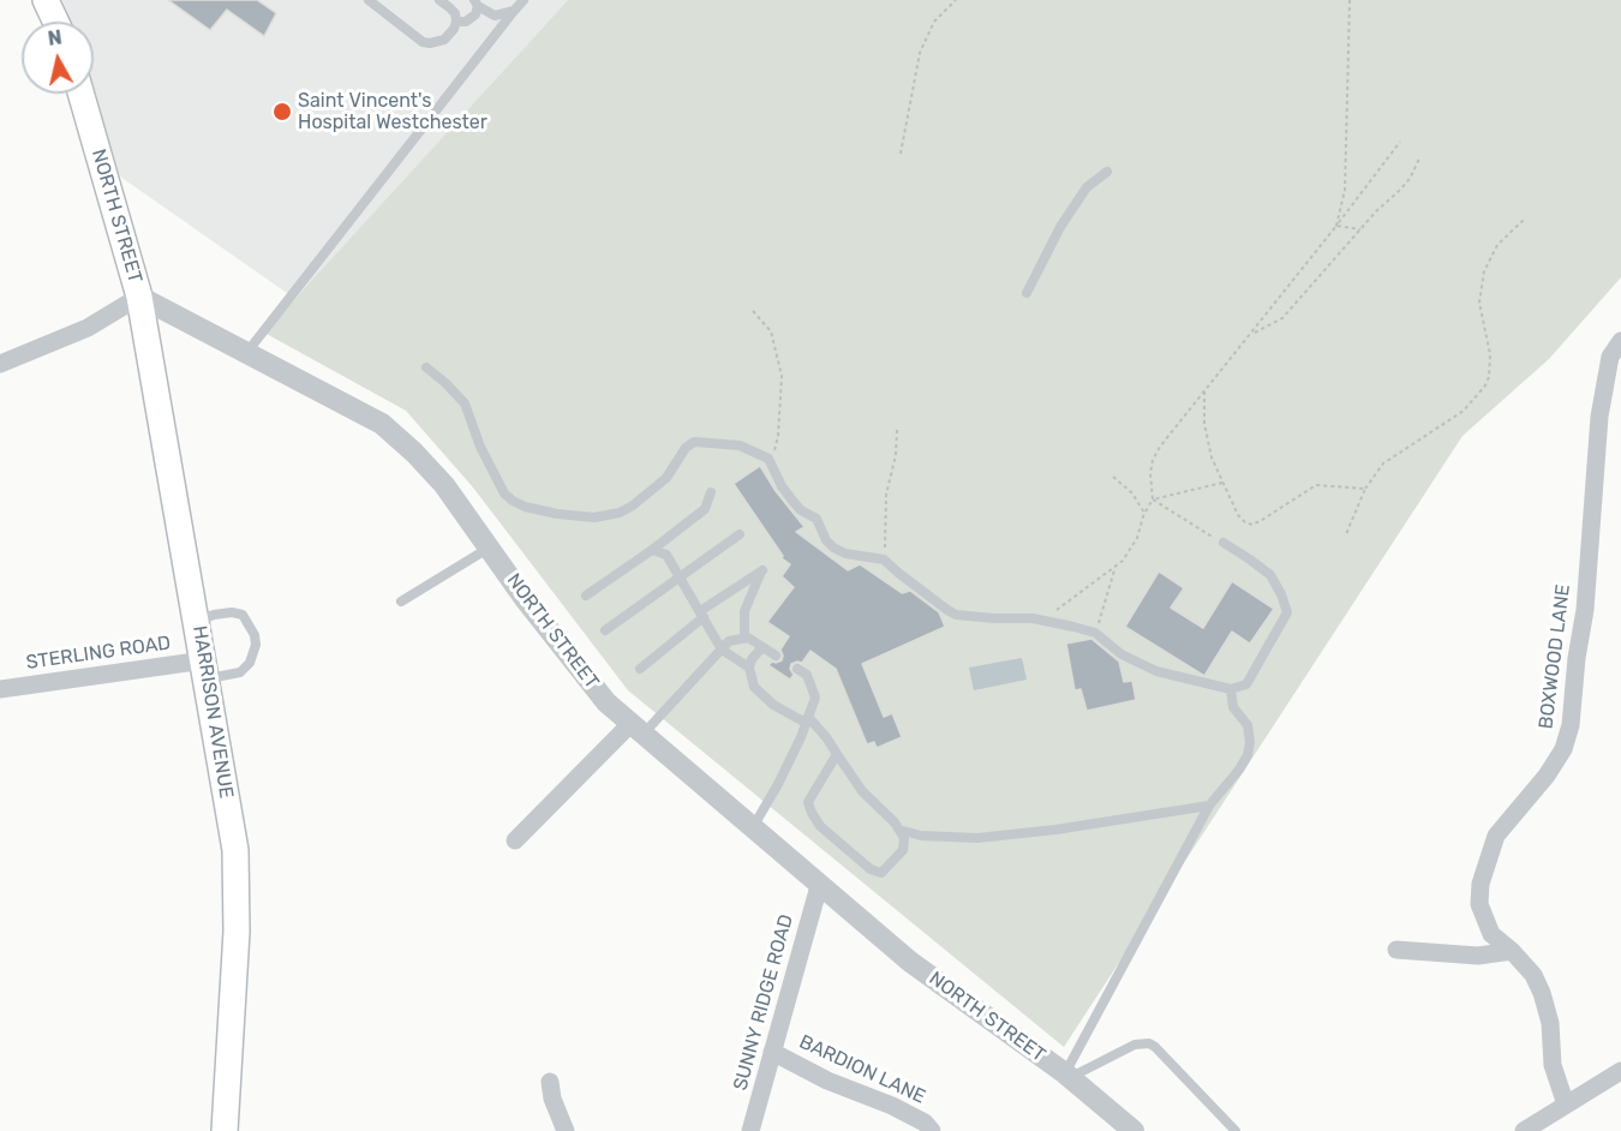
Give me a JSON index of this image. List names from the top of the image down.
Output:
{
  "streets": {
    "main road": ["NORTH STREET", "HARRISON AVENUE"],
    "street": [
      "STERLING ROAD",
      "BOXWOOD LANE",
      "SUNNY RIDGE ROAD",
      "BARDION LANE"
    ]
  },
  "crossings": [
    ["NORTH STREET", "HARRISON AVENUE"],
    ["NORTH STREET", "SUNNY RIDGE ROAD"],
    ["STERLING ROAD", "HARRISON AVENUE"],
    ["SUNNY RIDGE ROAD", "BARDION LANE"]
  ],
  "places": ["Saint Vincent's Hospital Westchester"],
  "north": "top"
}
